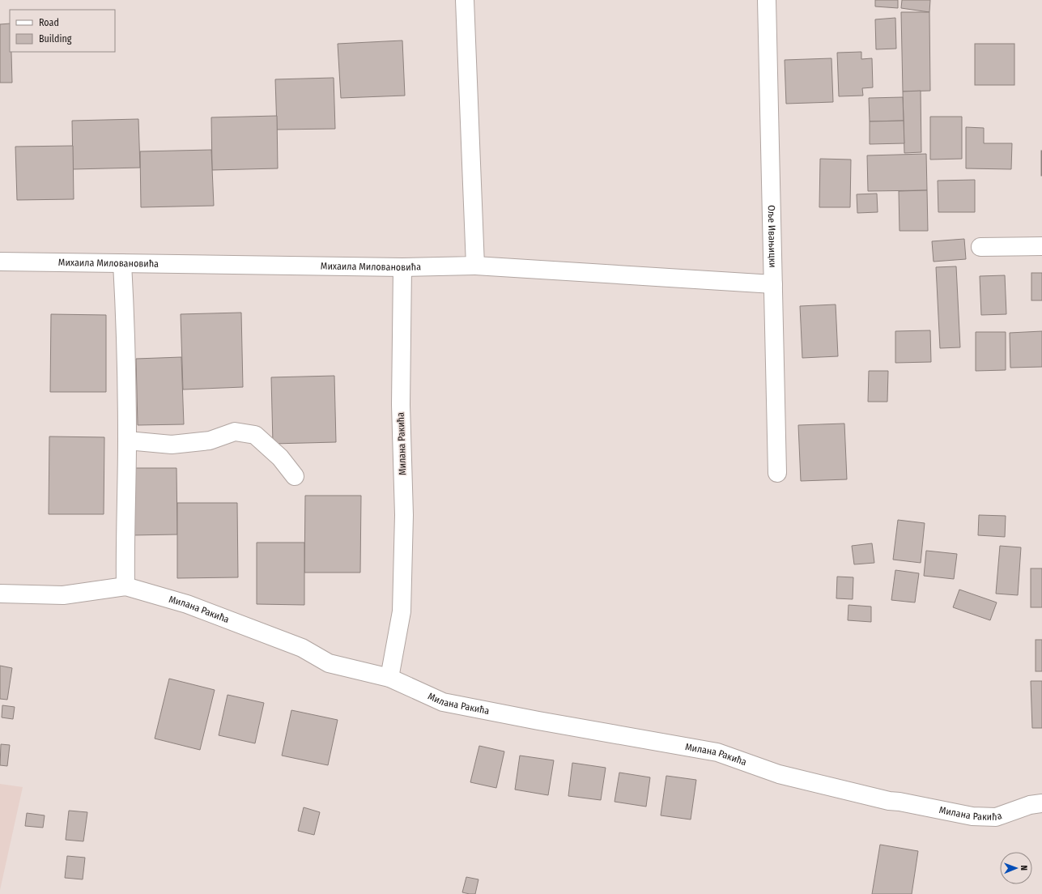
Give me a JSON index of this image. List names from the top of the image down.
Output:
{
  "streets": {
    "street": ["Оље Ивањицки", "Михаила Миловановића", "Милана Ракића"]
  },
  "crossings": [
    ["Оље Ивањицки", "Михаила Миловановића"],
    ["Михаила Миловановића", "Милана Ракића"]
  ],
  "legend": ["Road", "Building"],
  "north": "right"
}
